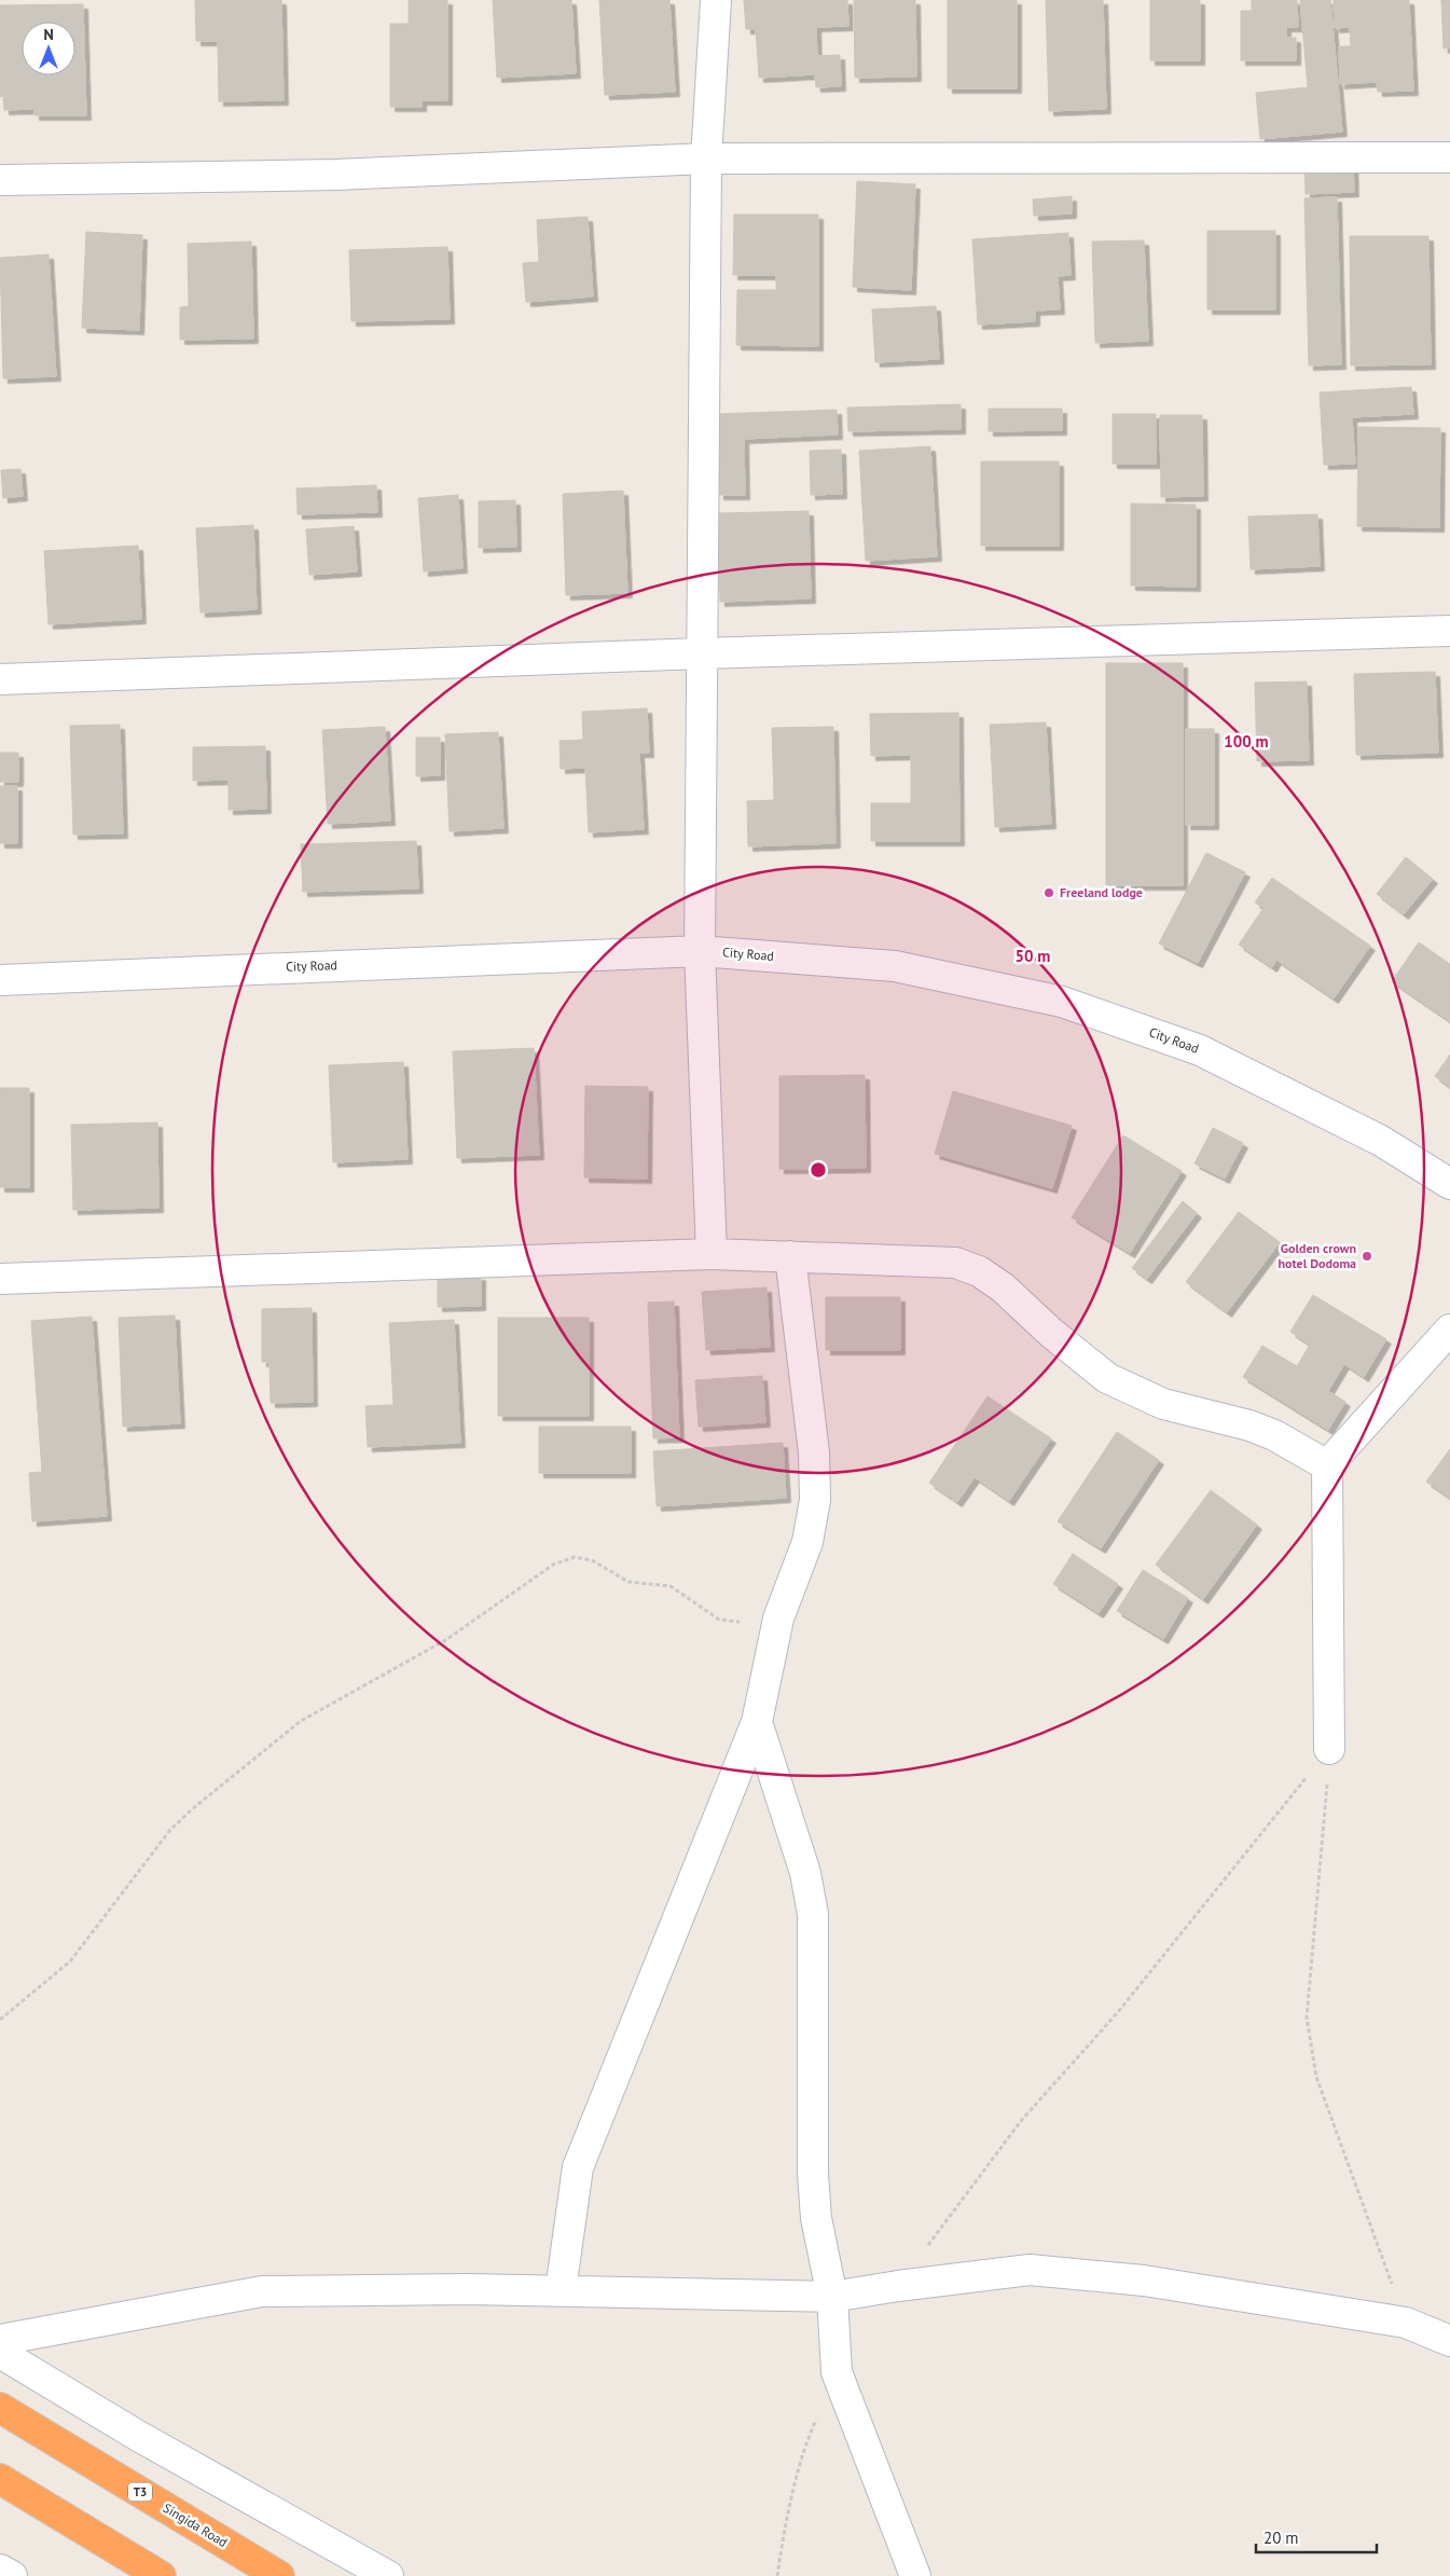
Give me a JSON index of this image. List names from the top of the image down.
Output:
{
  "streets": {
    "highway": ["T3", "Singida Road"],
    "street": ["City Road"]
  },
  "places": ["Freeland lodge", "Golden crown hotel Dodoma"],
  "scale_bar": "20 m",
  "north": "top",
  "rings": ["100 m", "50 m"]
}
